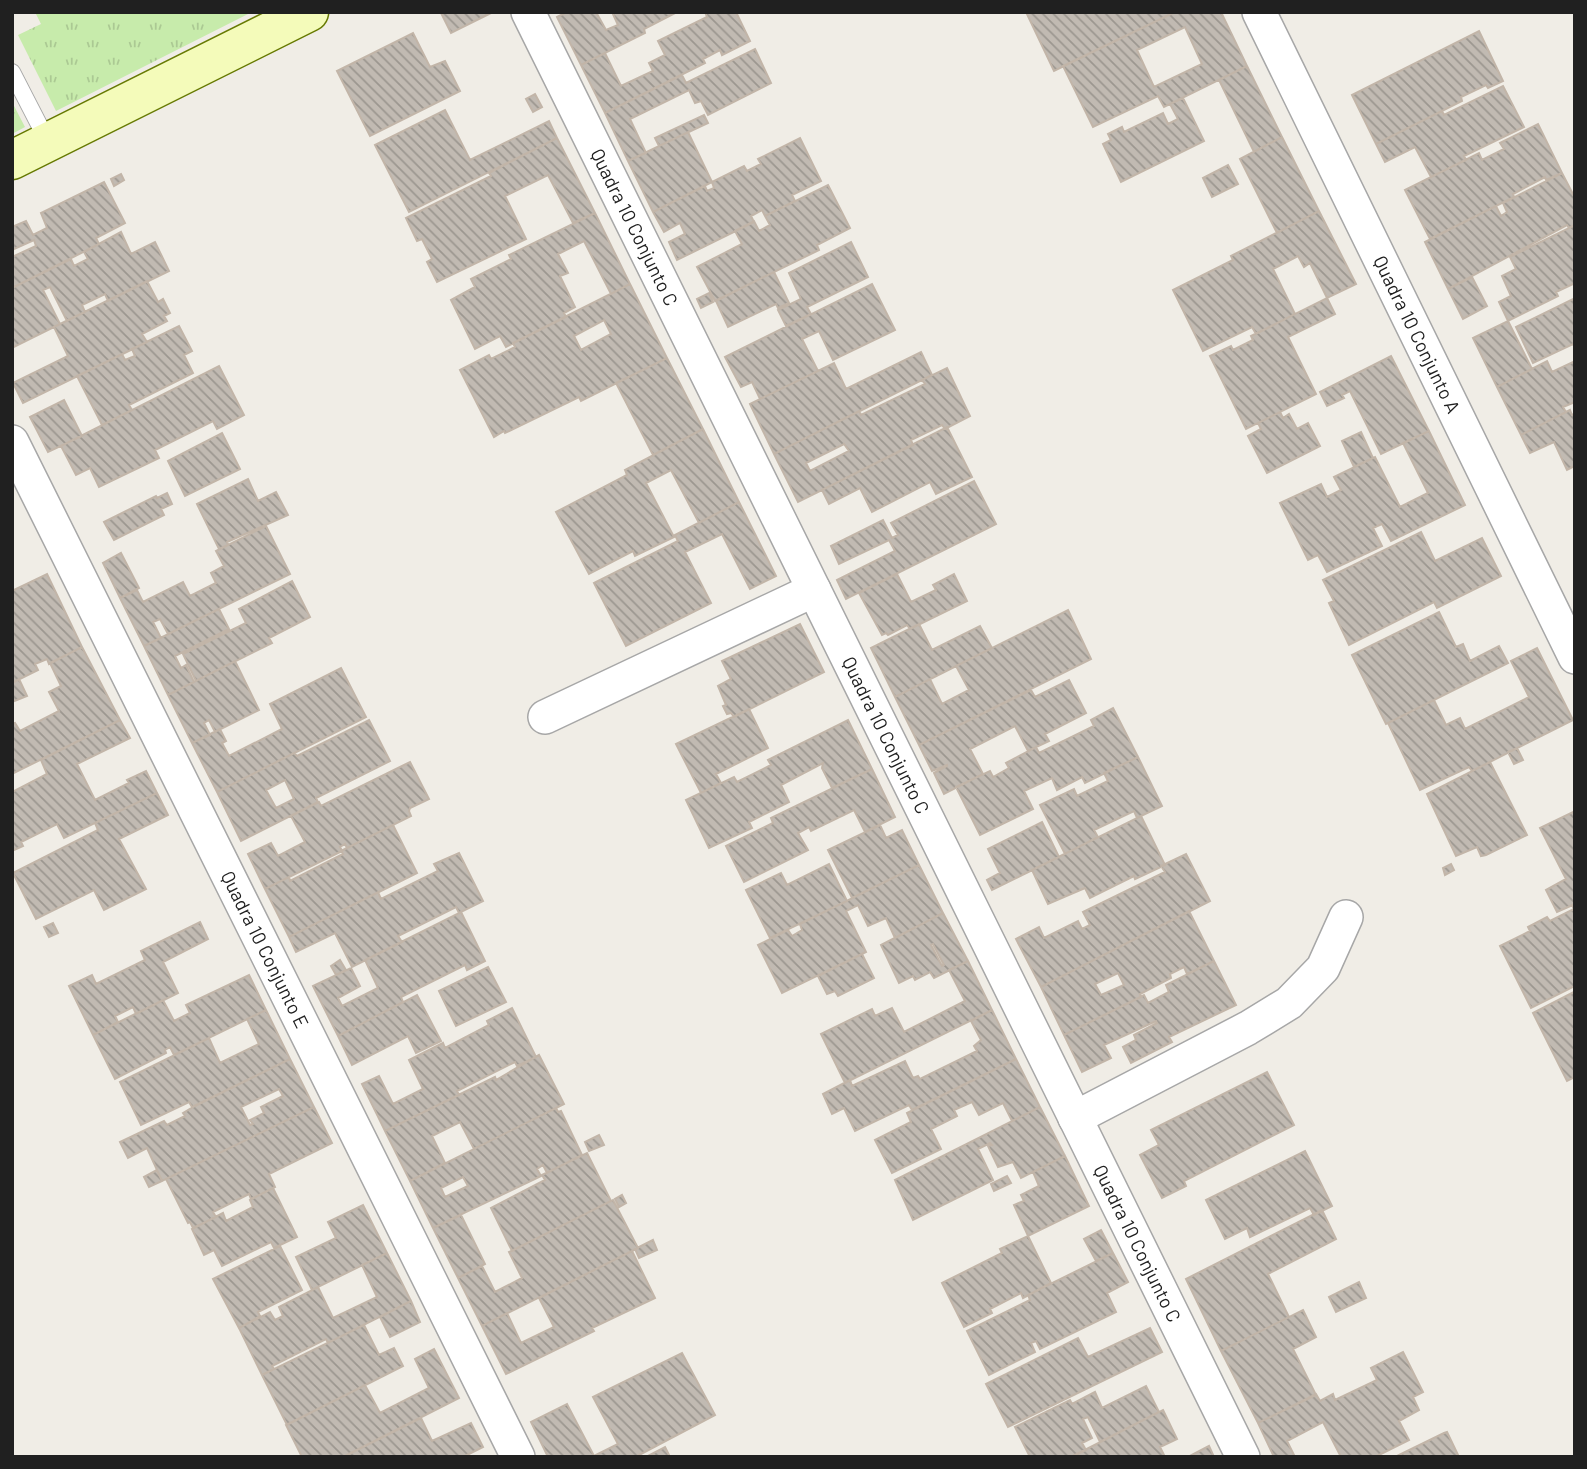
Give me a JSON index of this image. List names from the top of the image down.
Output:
{
  "streets": {
    "street": ["Quadra 10 Conjunto C", "Quadra 10 Conjunto A", "Quadra 10 Conjunto E"]
  }
}
